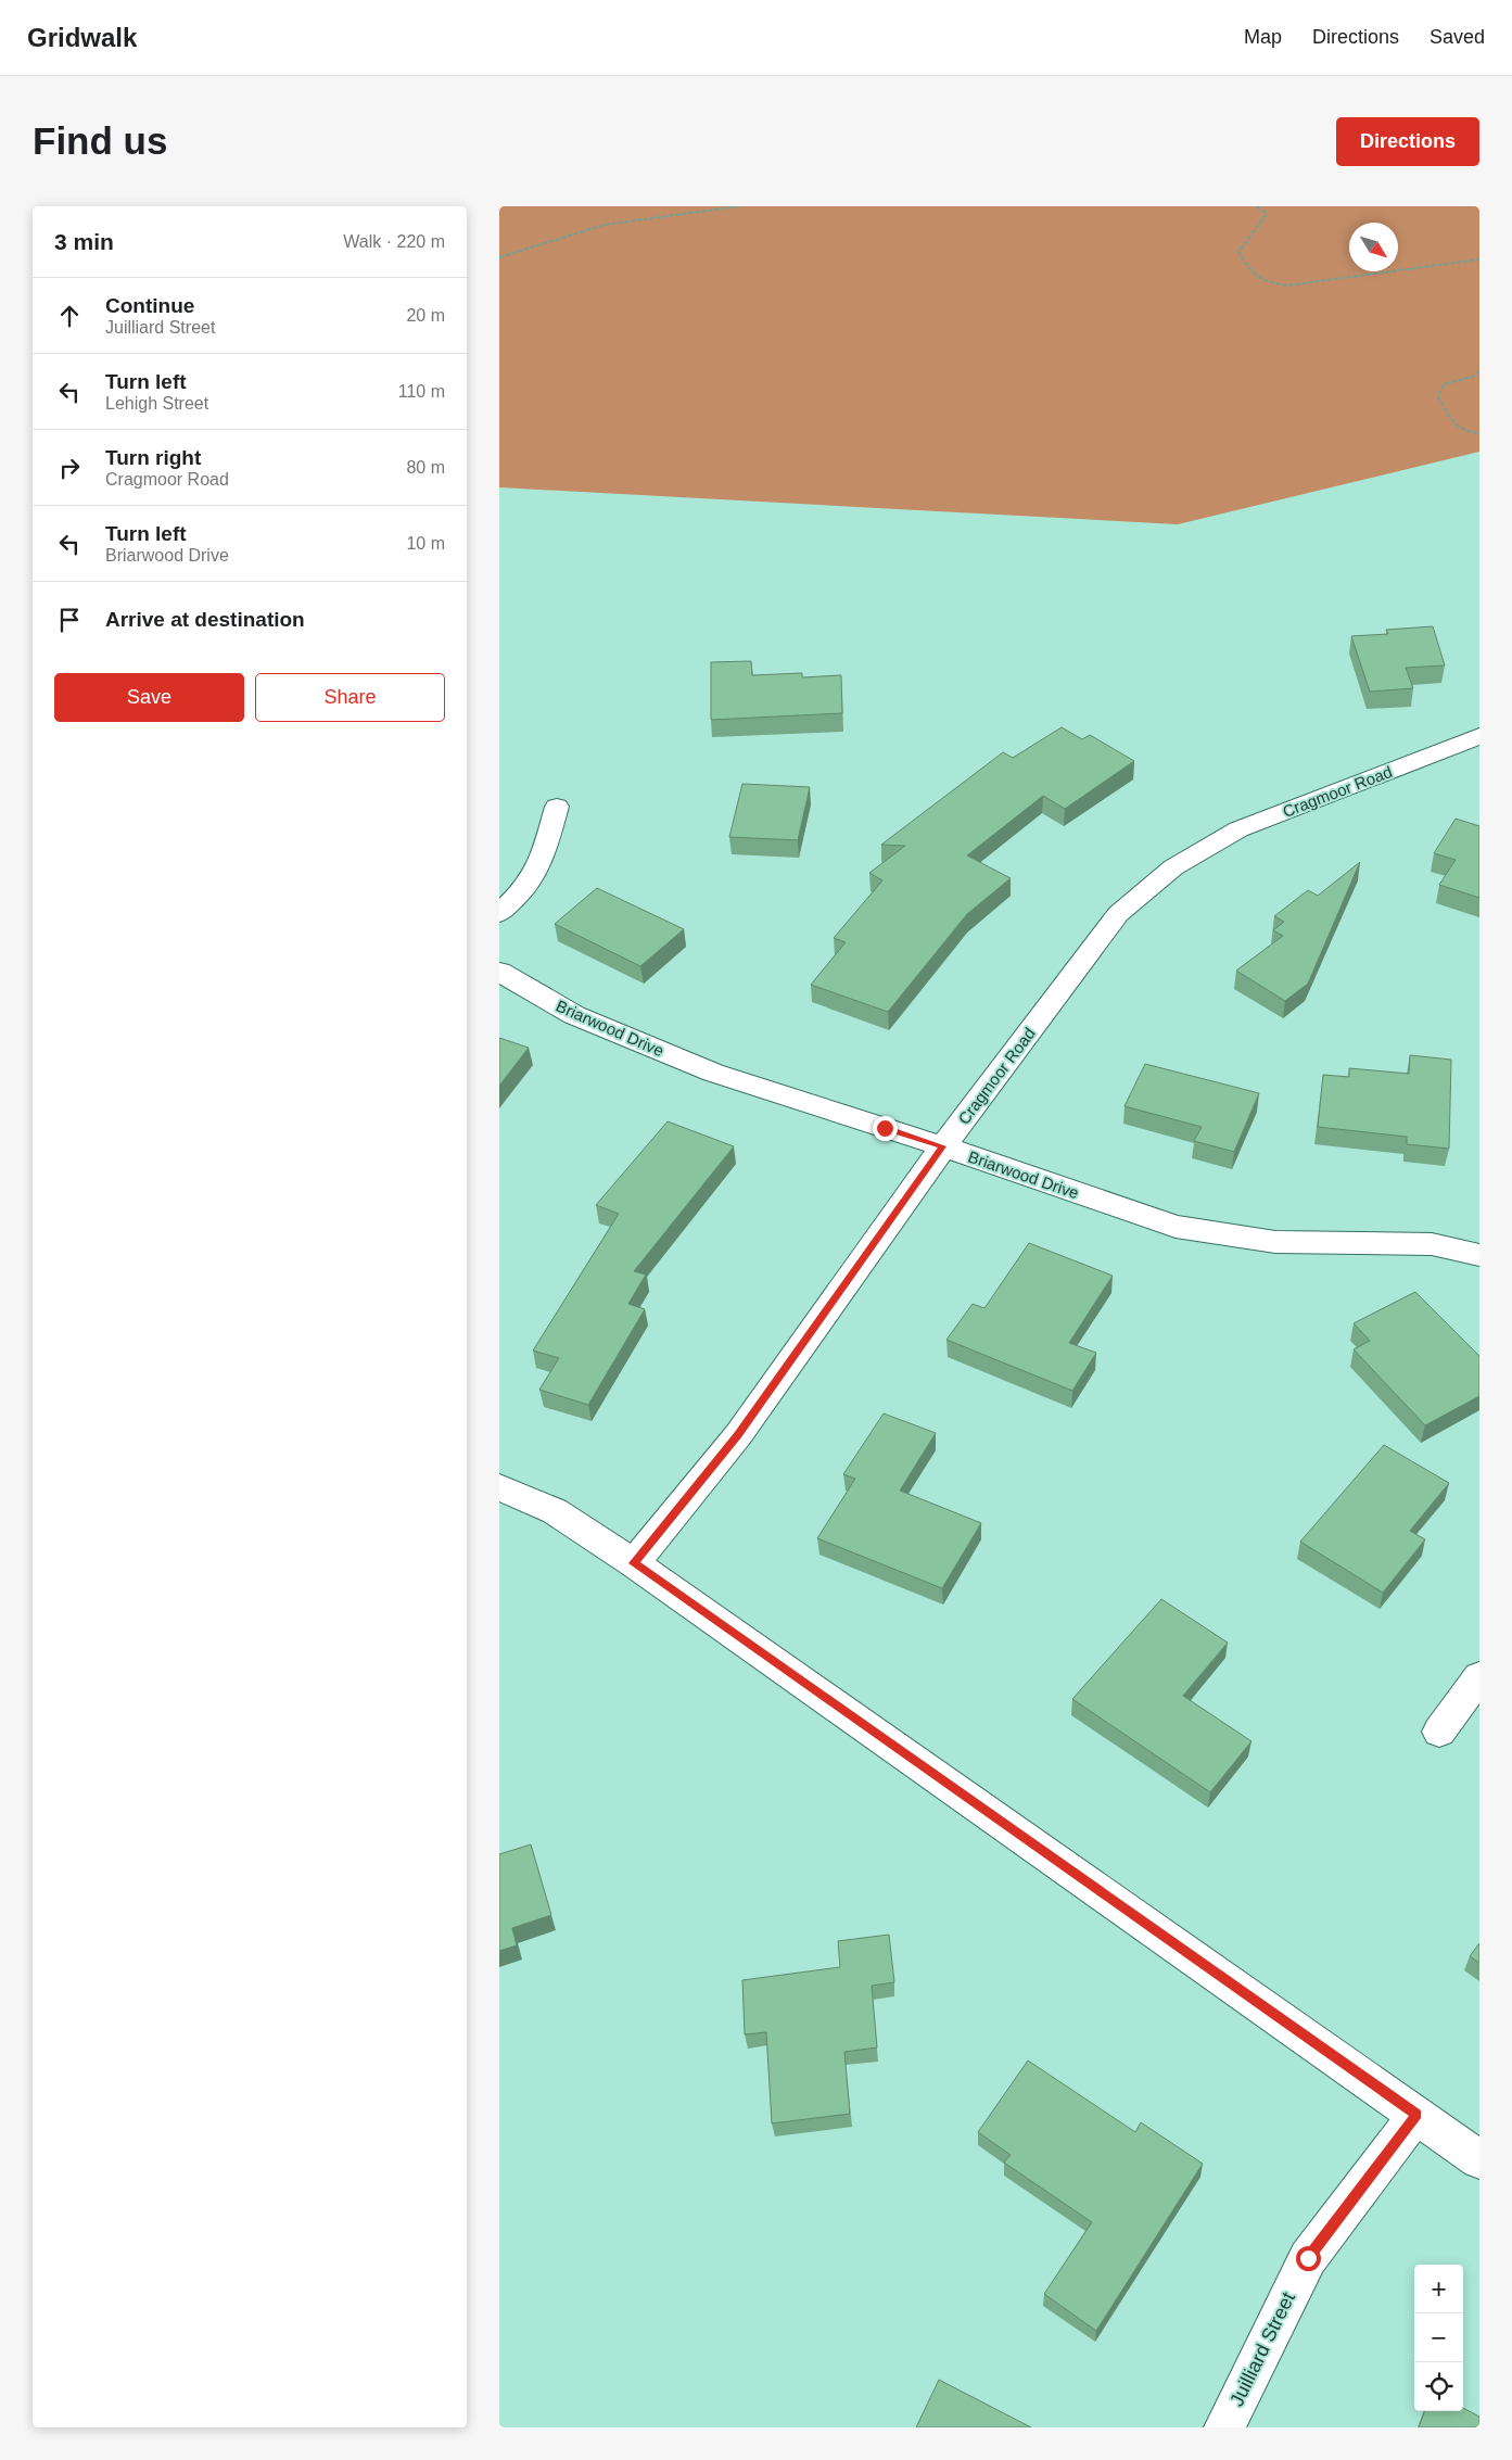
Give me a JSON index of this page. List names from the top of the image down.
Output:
{
  "streets": {
    "street": ["Cragmoor Road", "Briarwood Drive", "Juilliard Street"]
  },
  "crossings": [
    ["Cragmoor Road", "Briarwood Drive"]
  ],
  "north": "bottom right",
  "page": {
    "header": "Gridwalk",
    "nav": ["Map", "Directions", "Saved"],
    "buttons": [
      "Directions",
      ["Save", "Share"]
    ],
    "title": "Find us",
    "heading": ["3 min", "Walk · 220 m"],
    "list": [
      ["Continue", "Juilliard Street", "20 m"],
      ["Turn left", "Lehigh Street", "110 m"],
      ["Turn right", "Cragmoor Road", "80 m"],
      ["Turn left", "Briarwood Drive", "10 m"],
      "Arrive at destination"
    ],
    "map_buttons": ["+", "−"]
  }
}
